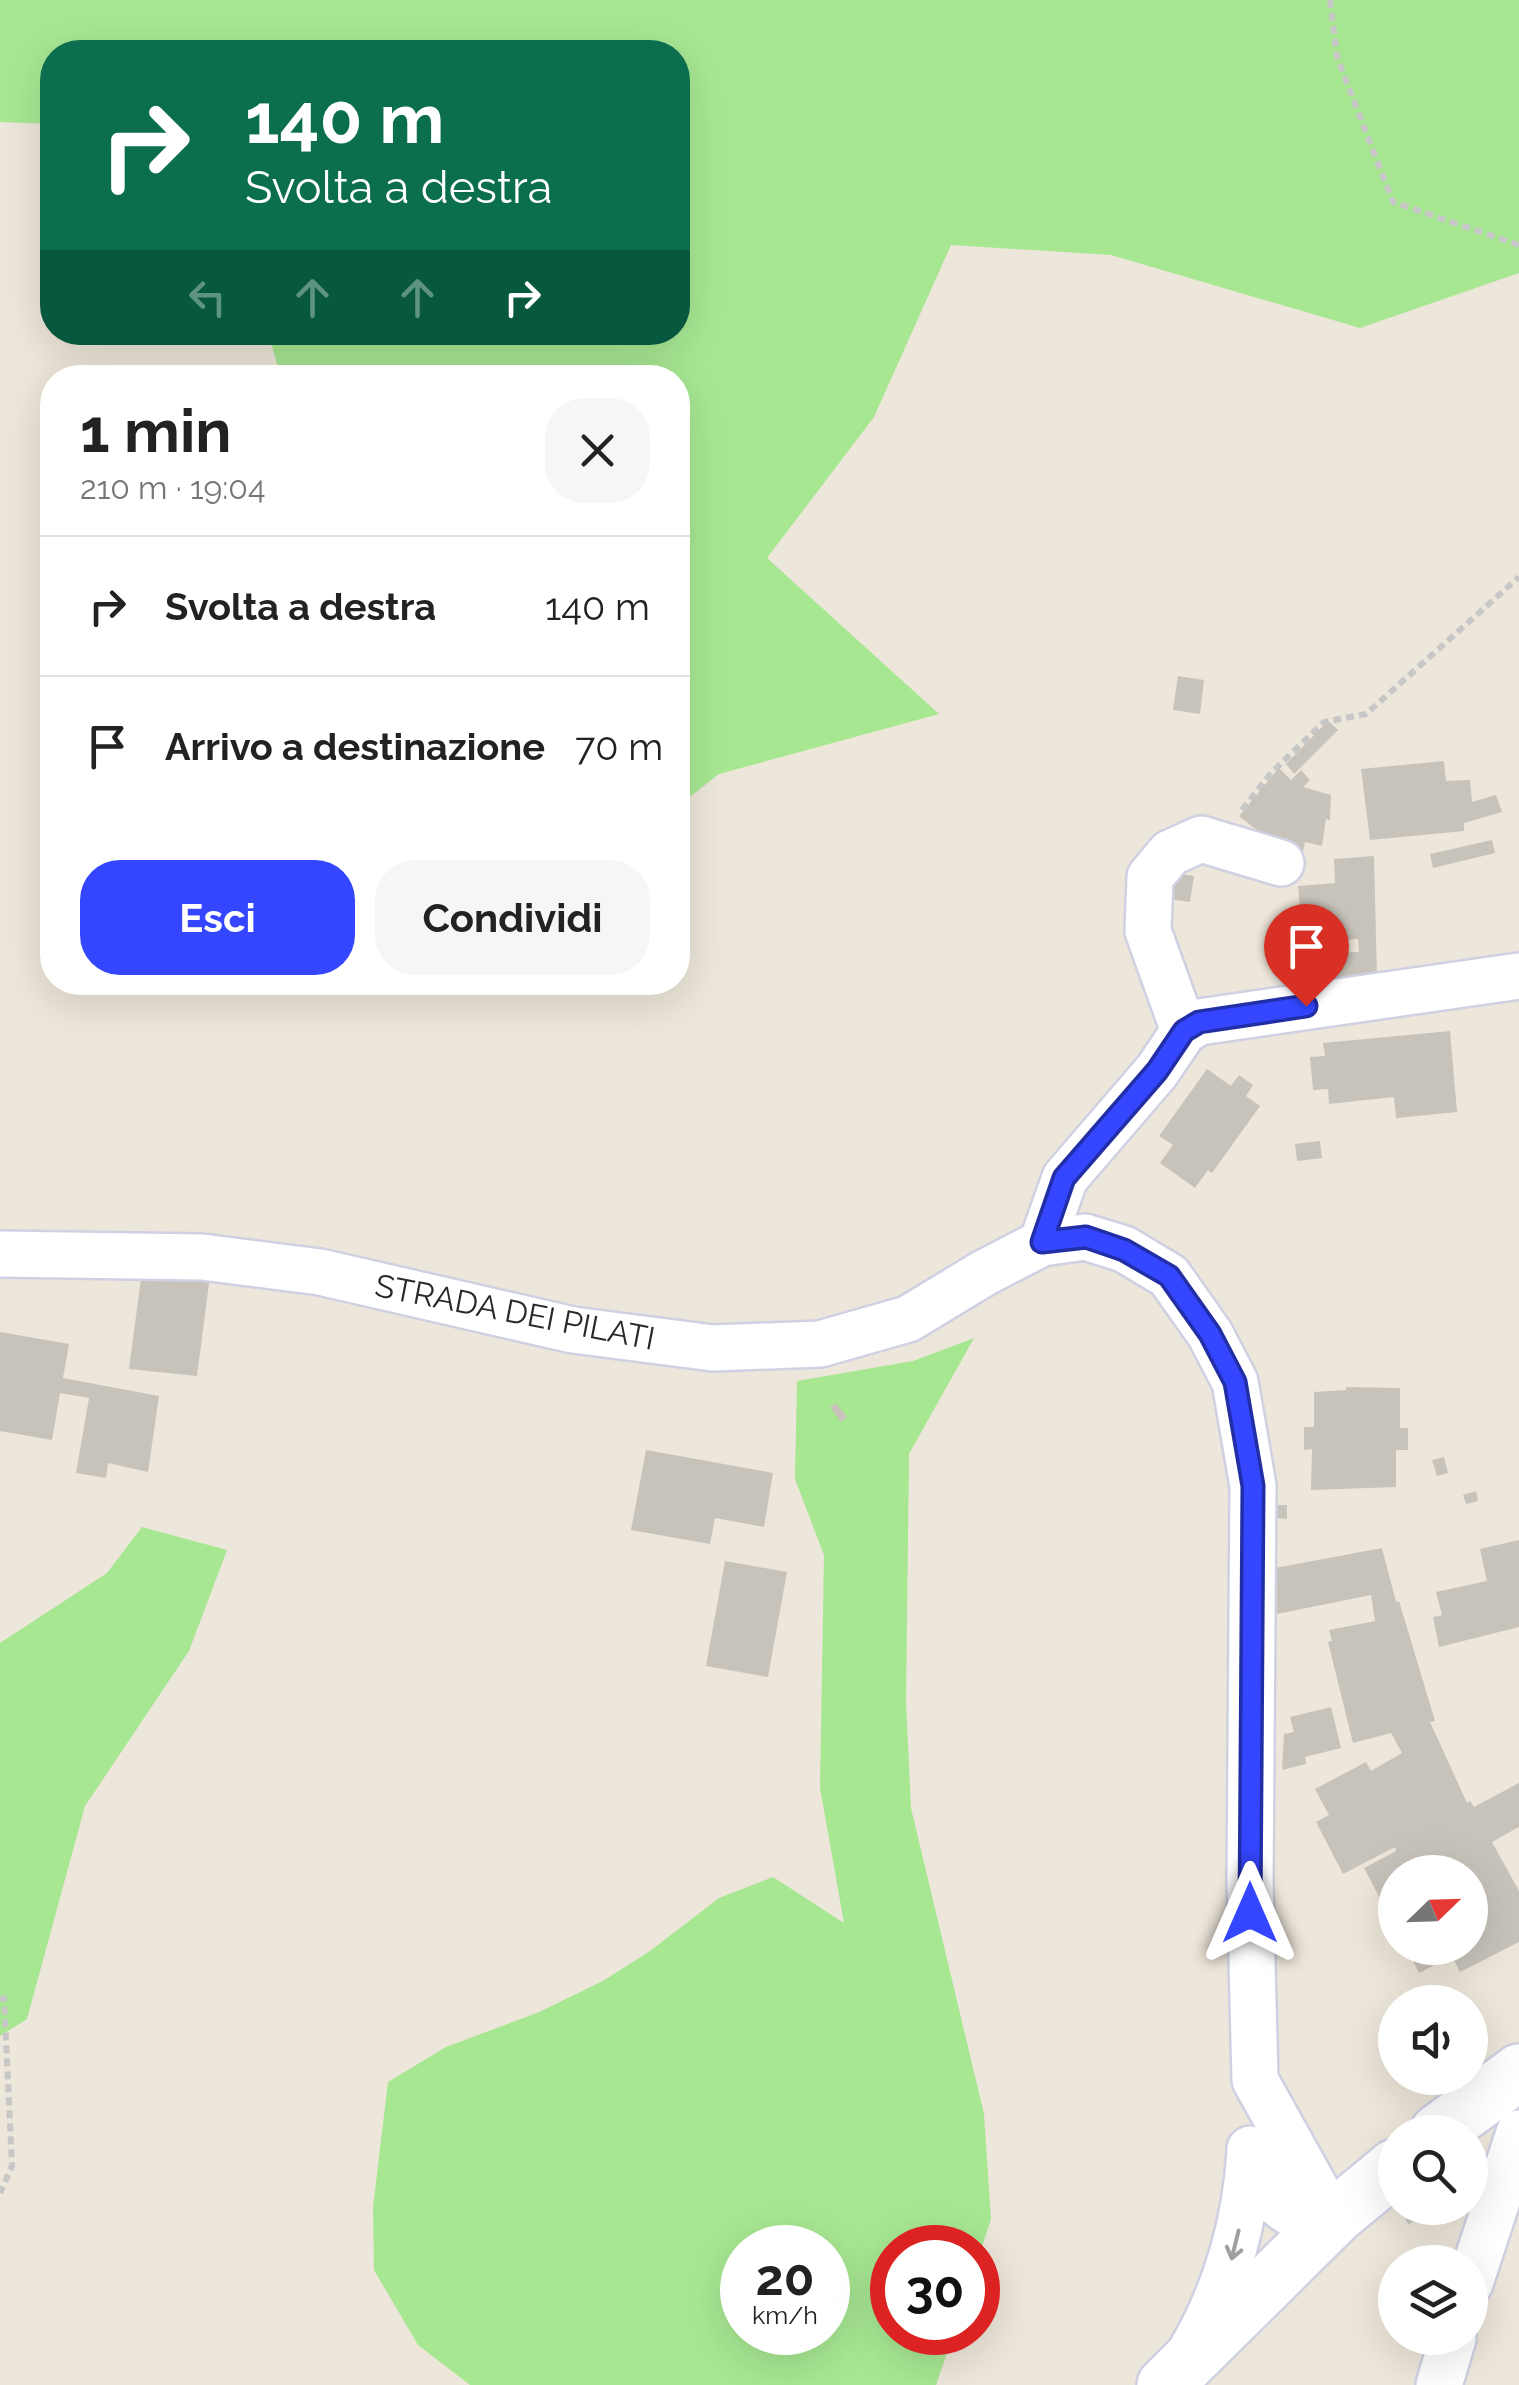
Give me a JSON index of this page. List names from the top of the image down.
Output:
{
  "streets": {
    "street": ["STRADA DEI PILATI"]
  },
  "north": "top right",
  "page": {
    "turn": ["140 m", "Svolta a destra"],
    "heading": ["1 min", "210 m · 19:04"],
    "list": [
      {
        "name": "Svolta a destra",
        "value": "140 m"
      },
      {
        "name": "Arrivo a destinazione",
        "value": "70 m"
      }
    ],
    "buttons": ["Esci", "Condividi"],
    "speed": "20 km/h",
    "limit": "30"
  }
}
